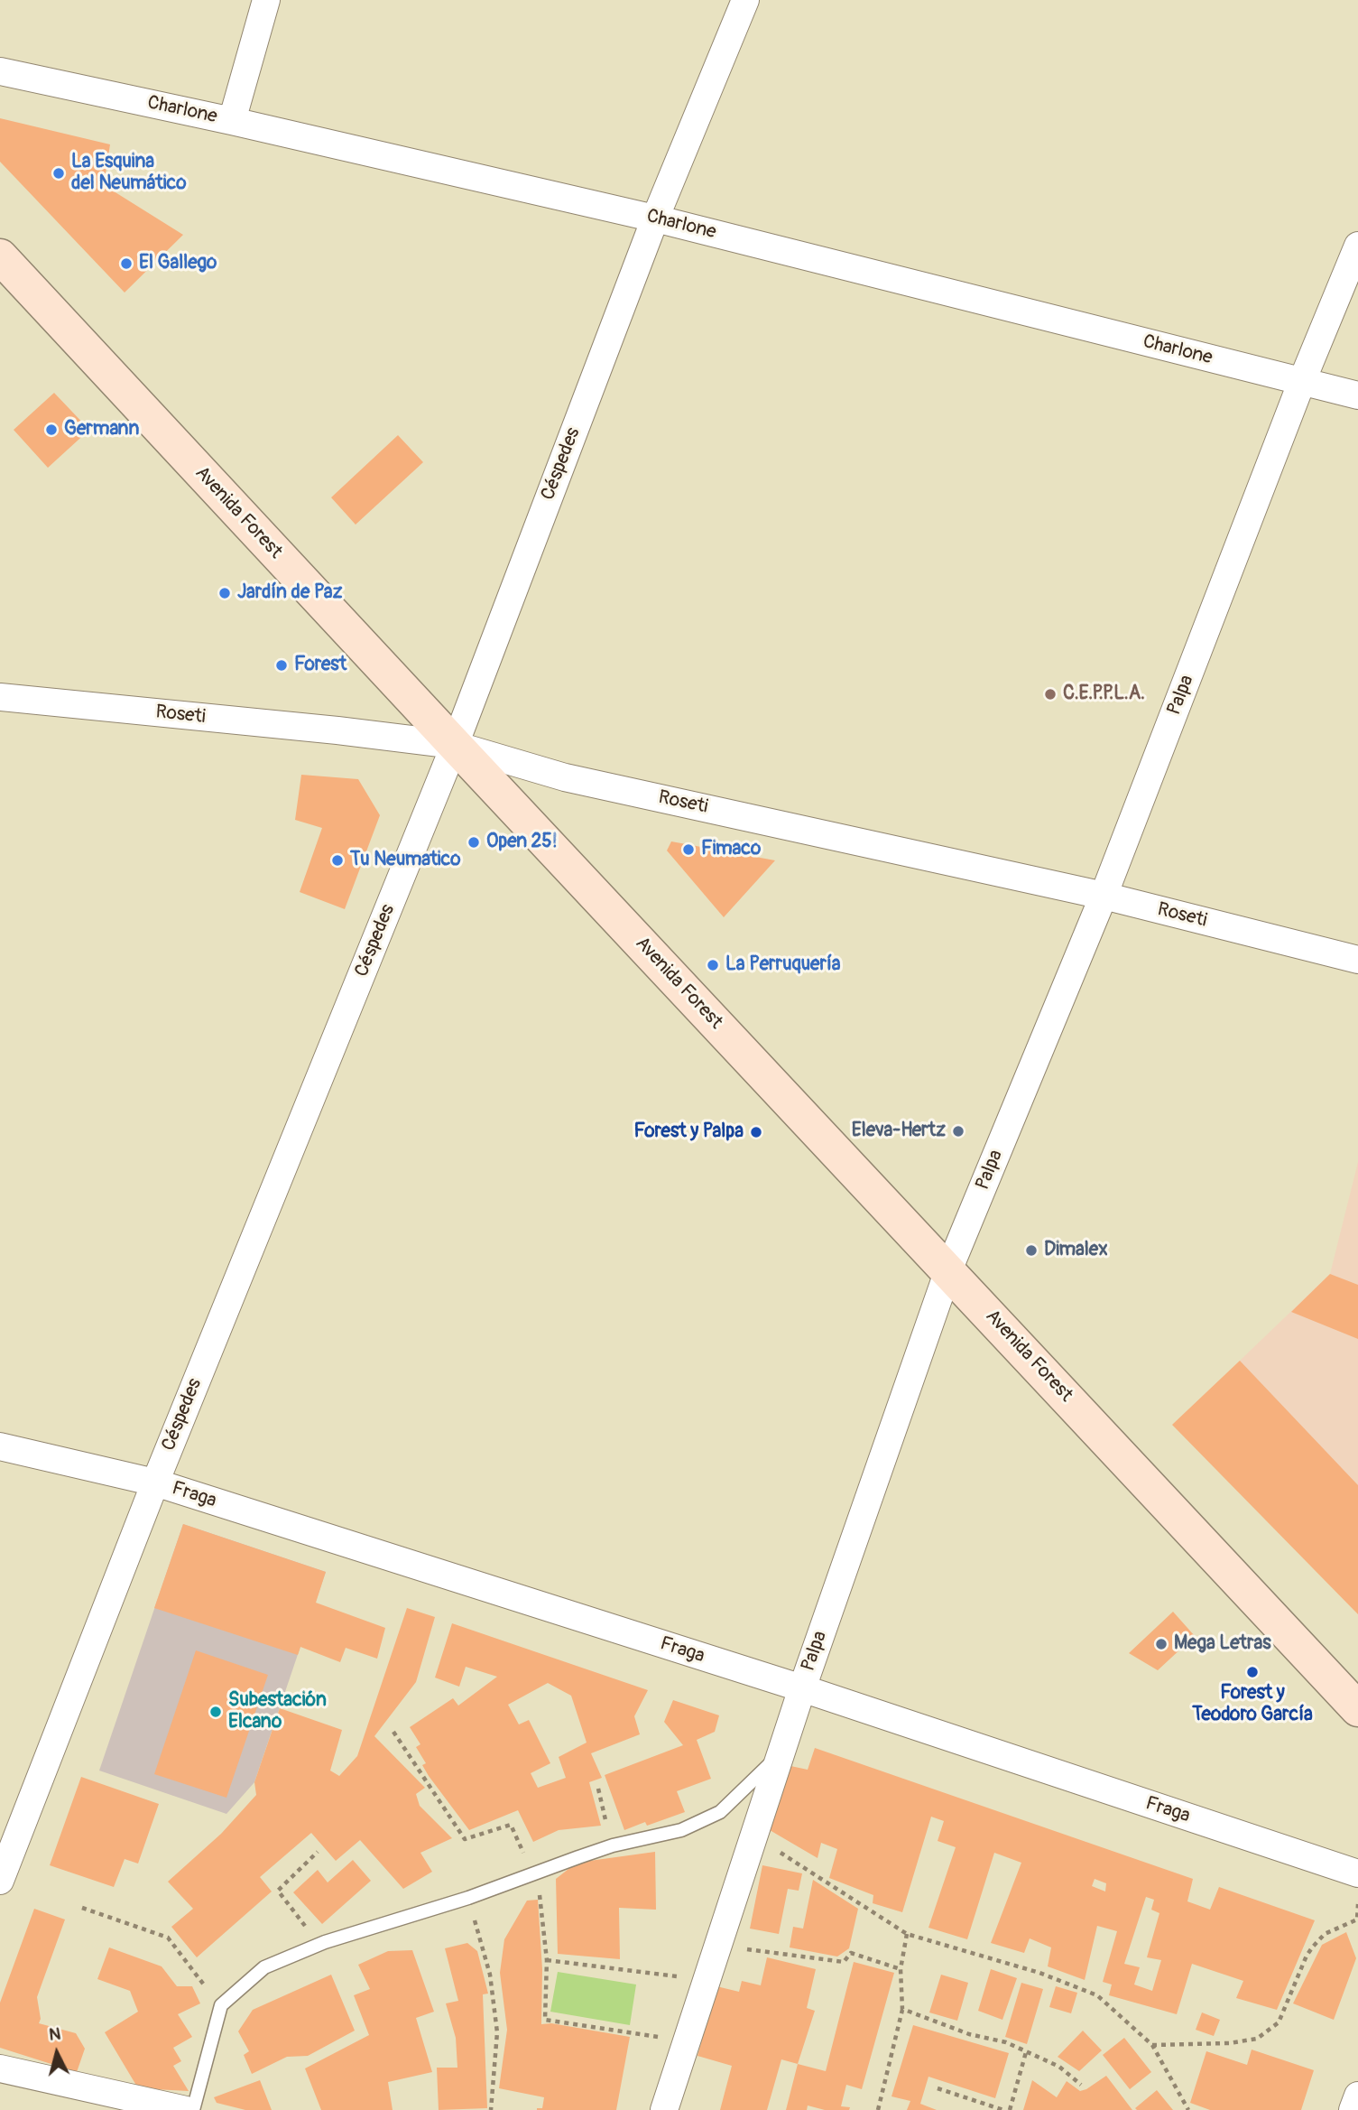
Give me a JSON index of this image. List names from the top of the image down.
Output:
{
  "streets": {
    "main road": ["Avenida Forest"],
    "street": [
      "Charlone",
      "Céspedes",
      "Palpa",
      "Roseti",
      "Fraga"
    ]
  },
  "crossings": [
    ["Charlone", "Céspedes"],
    ["Charlone", "Palpa"],
    ["Céspedes", "Avenida Forest"],
    ["Céspedes", "Roseti"],
    ["Céspedes", "Fraga"],
    ["Avenida Forest", "Palpa"],
    ["Avenida Forest", "Roseti"],
    ["Palpa", "Roseti"],
    ["Palpa", "Fraga"]
  ],
  "places": [
    "La Esquina del Neumático",
    "El Gallego",
    "Germann",
    "Jardín de Paz",
    "Forest",
    "C.E.P.P.L.A.",
    "Open 25!",
    "Fimaco",
    "Tu Neumatico",
    "La Perruquería",
    "Eleva-Hertz",
    "Forest y Palpa",
    "Dimalex",
    "Mega Letras",
    "Forest y Teodoro García",
    "Subestación Elcano"
  ],
  "north": "top"
}
